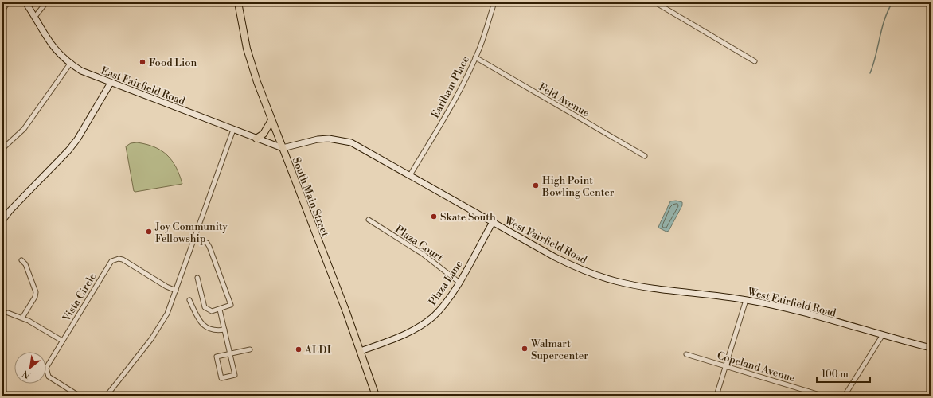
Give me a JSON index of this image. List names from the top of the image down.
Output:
{
  "streets": {
    "main road": [
      "East Fairfield Road",
      "South Main Street",
      "West Fairfield Road",
      "Plaza Lane"
    ],
    "street": [
      "Earlham Place",
      "Feld Avenue",
      "Plaza Court",
      "Vista Circle",
      "Copeland Avenue"
    ]
  },
  "crossings": [
    ["East Fairfield Road", "South Main Street"],
    ["East Fairfield Road", "West Fairfield Road"],
    ["Earlham Place", "Feld Avenue"],
    ["Earlham Place", "West Fairfield Road"],
    ["South Main Street", "West Fairfield Road"],
    ["South Main Street", "Plaza Lane"],
    ["West Fairfield Road", "Plaza Lane"],
    ["Plaza Court", "Plaza Lane"]
  ],
  "places": [
    "Food Lion",
    "High Point Bowling Center",
    "Skate South",
    "Joy Community Fellowship",
    "Walmart Supercenter",
    "ALDI"
  ],
  "scale_bar": "100 m",
  "north": "bottom left"
}
